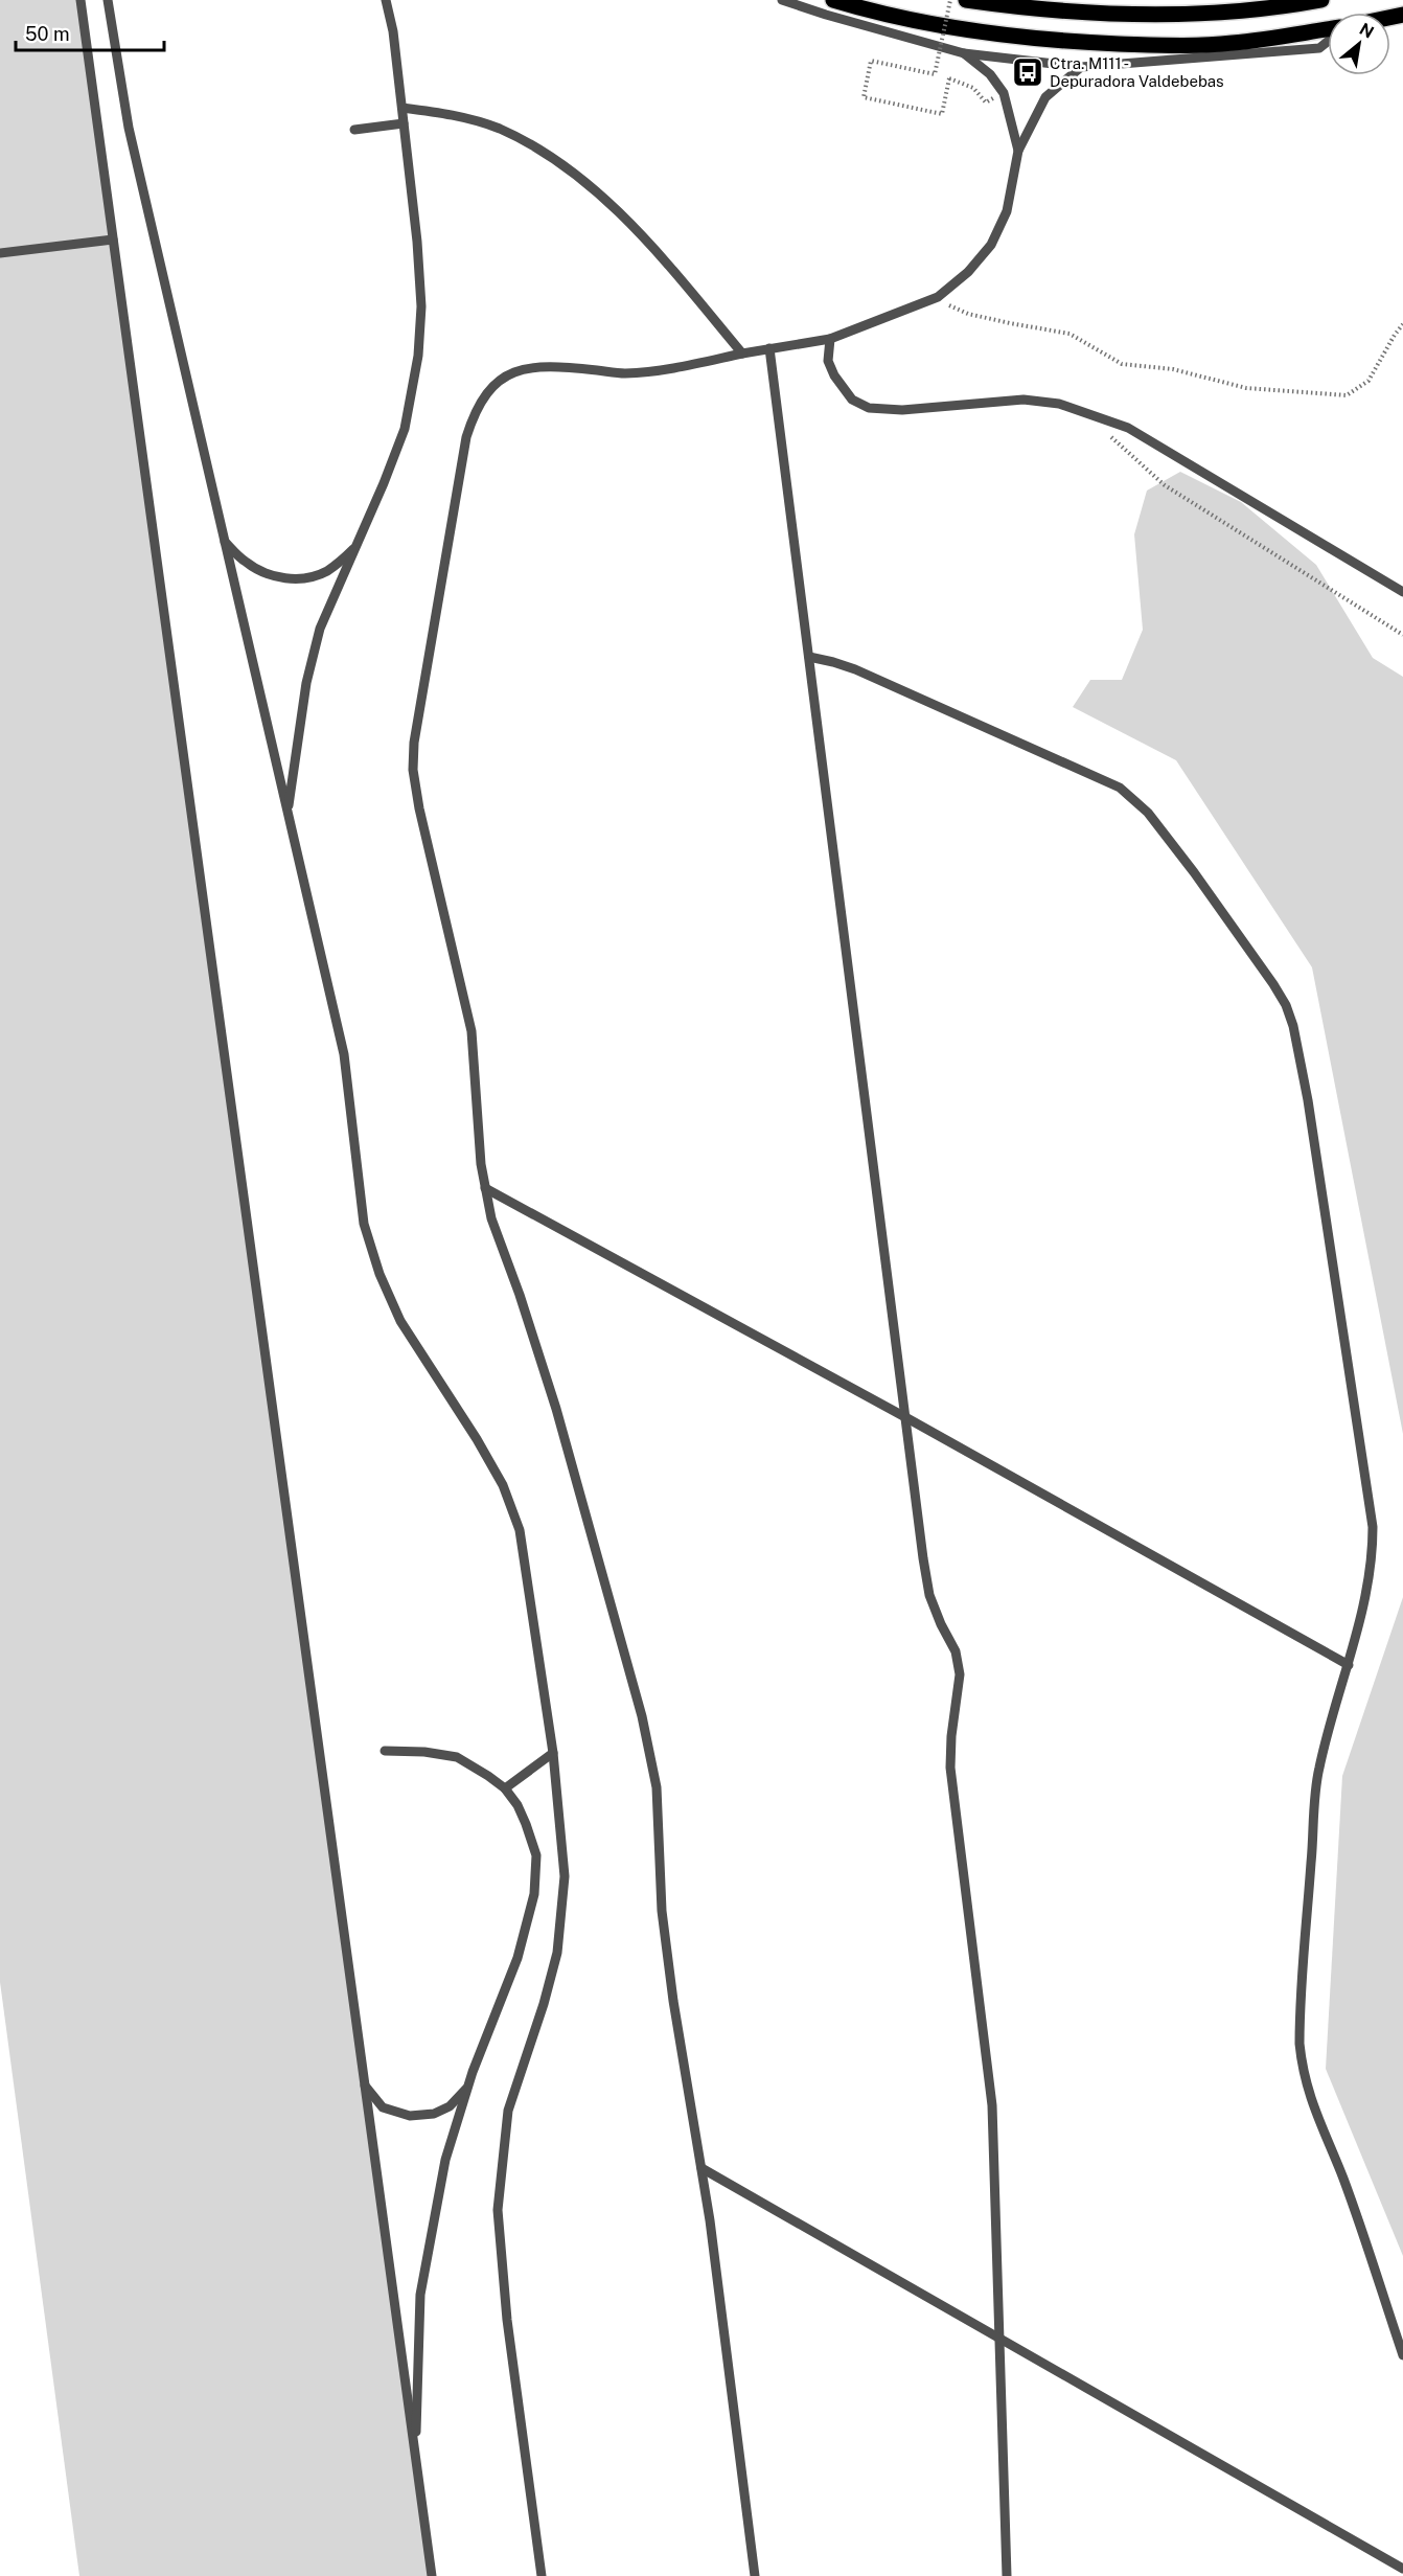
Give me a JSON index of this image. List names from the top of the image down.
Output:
{
  "places": {
    "bus stop": ["Ctra. M111 - Depuradora Valdebebas"]
  },
  "scale_bar": "50 m",
  "north": "top right"
}
